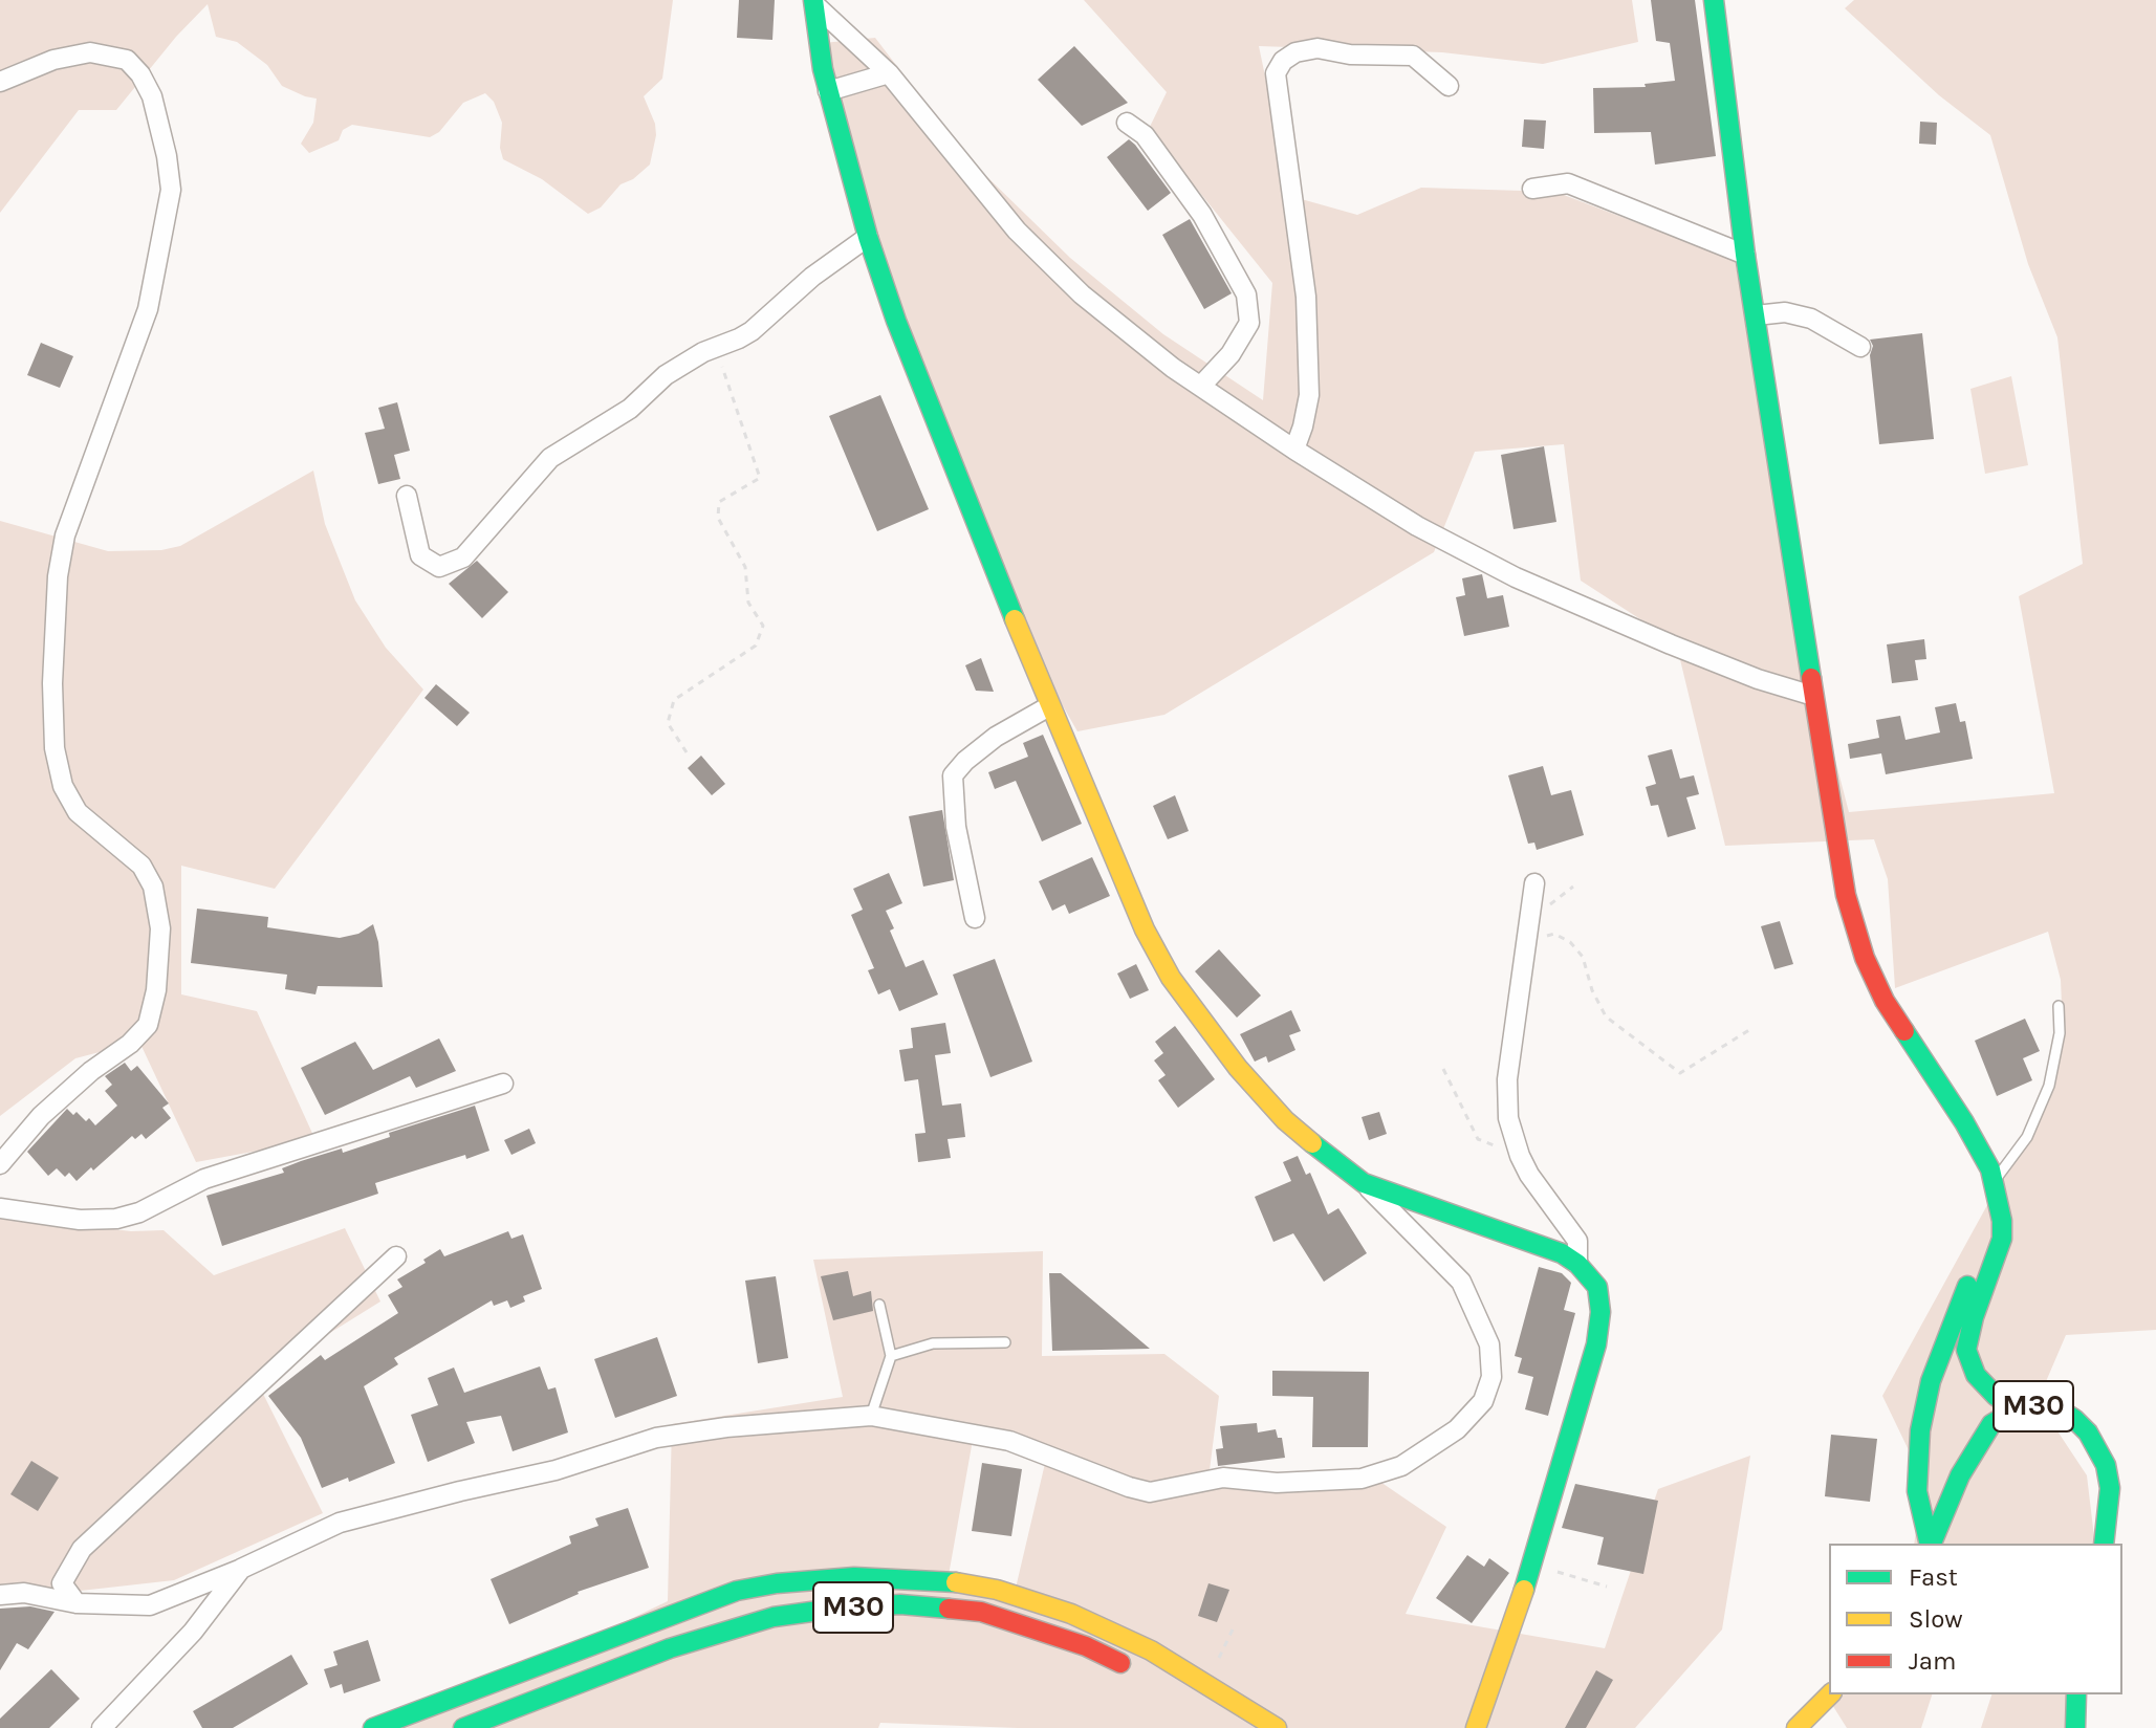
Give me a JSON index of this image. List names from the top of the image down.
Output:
{
  "streets": {
    "main road": ["M30"]
  },
  "legend": ["Fast", "Slow", "Jam"]
}
